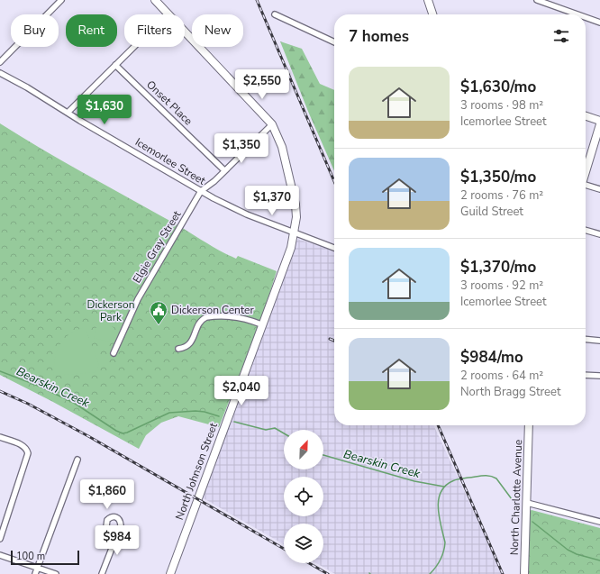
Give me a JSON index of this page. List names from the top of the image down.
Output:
{
  "streets": {
    "main road": ["North Johnson Street", "North Charlotte Avenue"],
    "street": ["Onset Place", "Icemorlee Street", "Elgie Gray Street"]
  },
  "crossings": [
    ["Icemorlee Street", "Elgie Gray Street"],
    ["Icemorlee Street", "North Johnson Street"]
  ],
  "water": ["Bearskin Creek"],
  "parks": ["Dickerson Park"],
  "places": {
    "public building": ["Dickerson Center"]
  },
  "scale_bar": "100 m",
  "north": "top right",
  "page": {
    "chip": [
      "Buy",
      "Rent",
      "Filters",
      "New"
    ],
    "heading": "7 homes",
    "list": [
      {
        "name": "$1,630/mo",
        "note": "3 rooms · 98 m² · Icemorlee Street"
      },
      {
        "name": "$1,350/mo",
        "note": "2 rooms · 76 m² · Guild Street"
      },
      {
        "name": "$1,370/mo",
        "note": "3 rooms · 92 m² · Icemorlee Street"
      },
      {
        "name": "$984/mo",
        "note": "2 rooms · 64 m² · North Bragg Street"
      }
    ],
    "price": [
      "$2,550",
      "$1,630",
      "$1,350",
      "$1,370",
      "$2,040",
      "$1,860",
      "$984"
    ],
    "scale": "100 m"
  }
}
